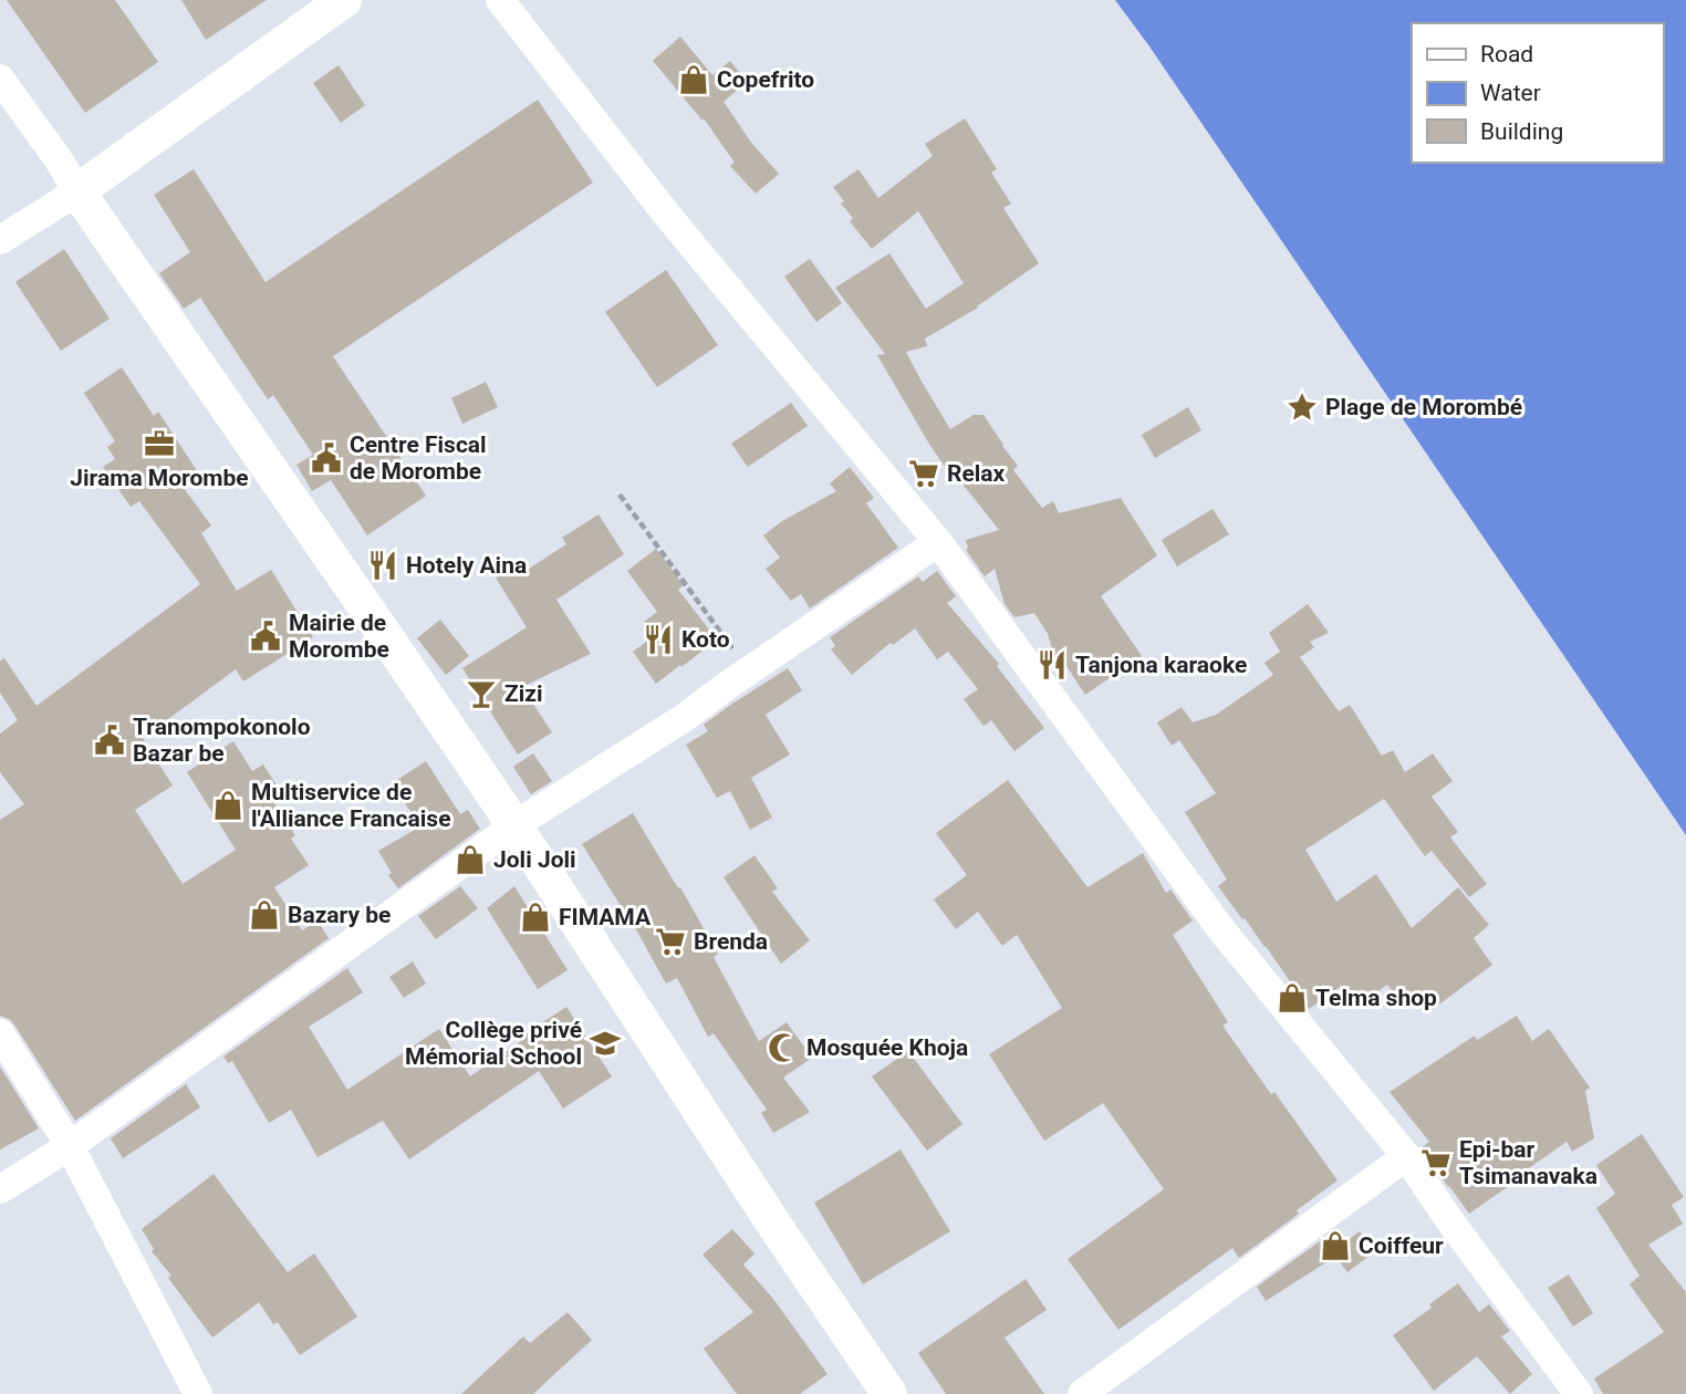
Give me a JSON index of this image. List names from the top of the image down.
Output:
{
  "places": {
    "shop": [
      "Copefrito",
      "Multiservice de l'Alliance Francaise",
      "Joli Joli",
      "Bazary be",
      "FIMAMA",
      "Telma shop",
      "Coiffeur"
    ],
    "place": ["Plage de Morombé"],
    "office": ["Jirama Morombe"],
    "public building": ["Centre Fiscal de Morombe", "Mairie de Morombe", "Tranompokonolo Bazar be"],
    "supermarket": ["Relax", "Brenda", "Epi-bar Tsimanavaka"],
    "restaurant": ["Hotely Aina", "Koto", "Tanjona karaoke"],
    "bar": ["Zizi"],
    "school or university": ["Collège privé Mémorial School"],
    "mosque": ["Mosquée Khoja"]
  },
  "legend": ["Road", "Water", "Building"]
}
